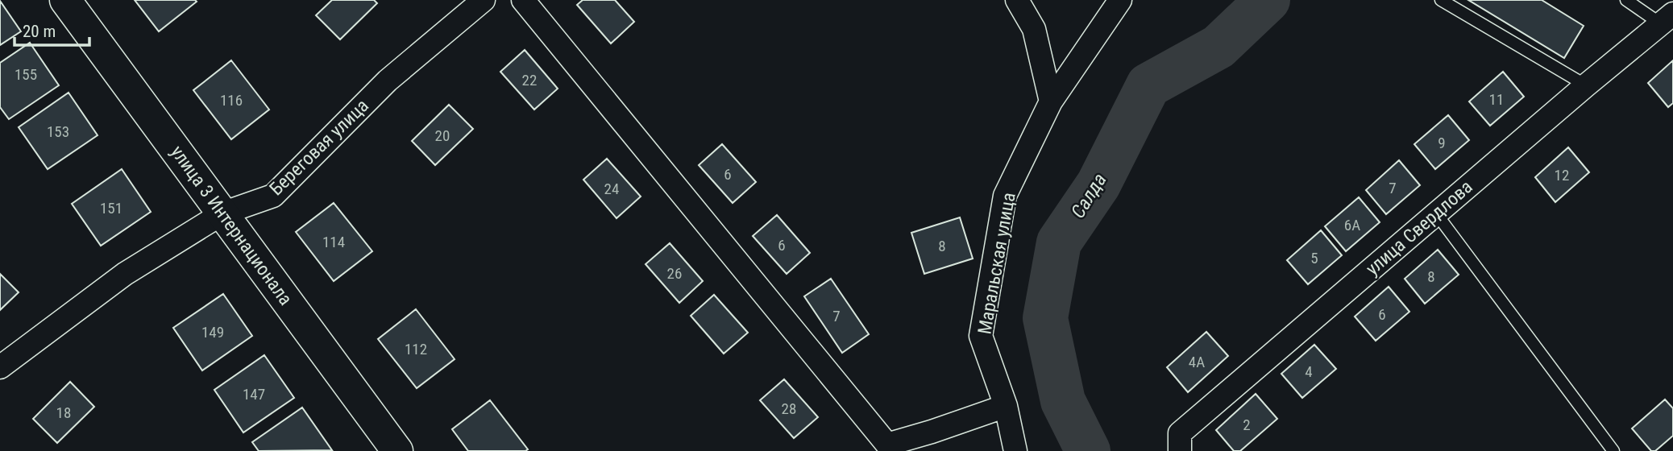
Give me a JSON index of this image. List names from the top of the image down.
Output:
{
  "streets": {
    "main road": ["улица 3 Интернационала"],
    "street": ["Береговая улица", "улица Свердлова", "Маральская улица"]
  },
  "crossings": [
    ["Береговая улица", "улица 3 Интернационала"]
  ],
  "water": ["Салда"],
  "house_numbers": [
    "155",
    "22",
    "11",
    "116",
    "153",
    "20",
    "9",
    "6",
    "12",
    "7",
    "24",
    "151",
    "6А",
    "114",
    "6",
    "8",
    "5",
    "26",
    "8",
    "6",
    "7",
    "149",
    "112",
    "4А",
    "4",
    "147",
    "28",
    "18",
    "2"
  ],
  "scale_bar": "20 m"
}
